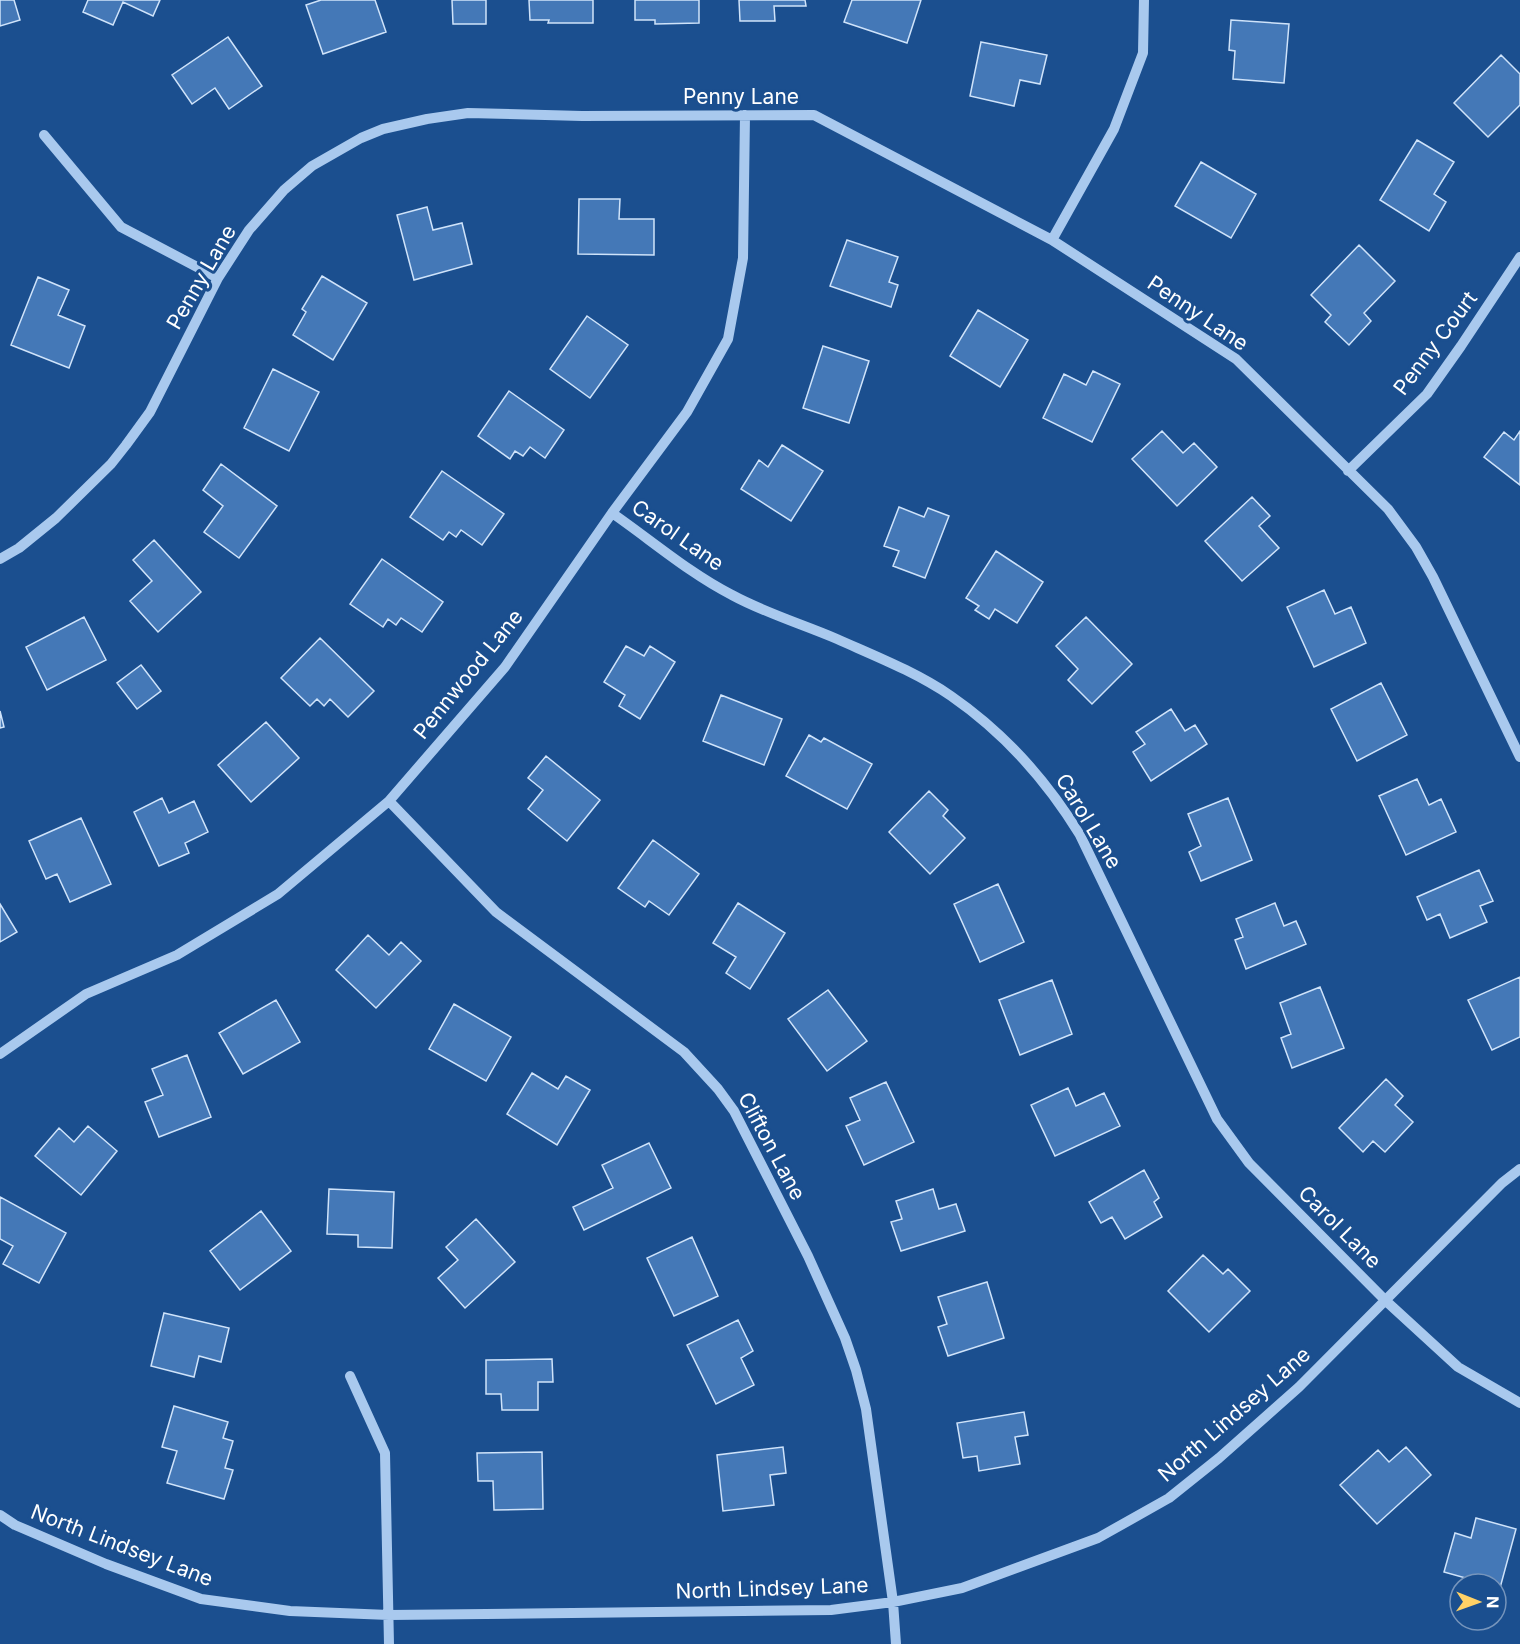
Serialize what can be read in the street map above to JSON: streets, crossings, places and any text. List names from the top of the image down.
{
  "streets": {
    "street": [
      "Penny Lane",
      "Penny Court",
      "Carol Lane",
      "Pennwood Lane",
      "Clifton Lane",
      "North Lindsey Lane"
    ]
  },
  "crossings": [
    ["Penny Lane", "Penny Court"],
    ["Penny Lane", "Pennwood Lane"],
    ["Carol Lane", "Pennwood Lane"],
    ["Carol Lane", "North Lindsey Lane"],
    ["Pennwood Lane", "Clifton Lane"],
    ["Clifton Lane", "North Lindsey Lane"]
  ],
  "north": "right"
}
